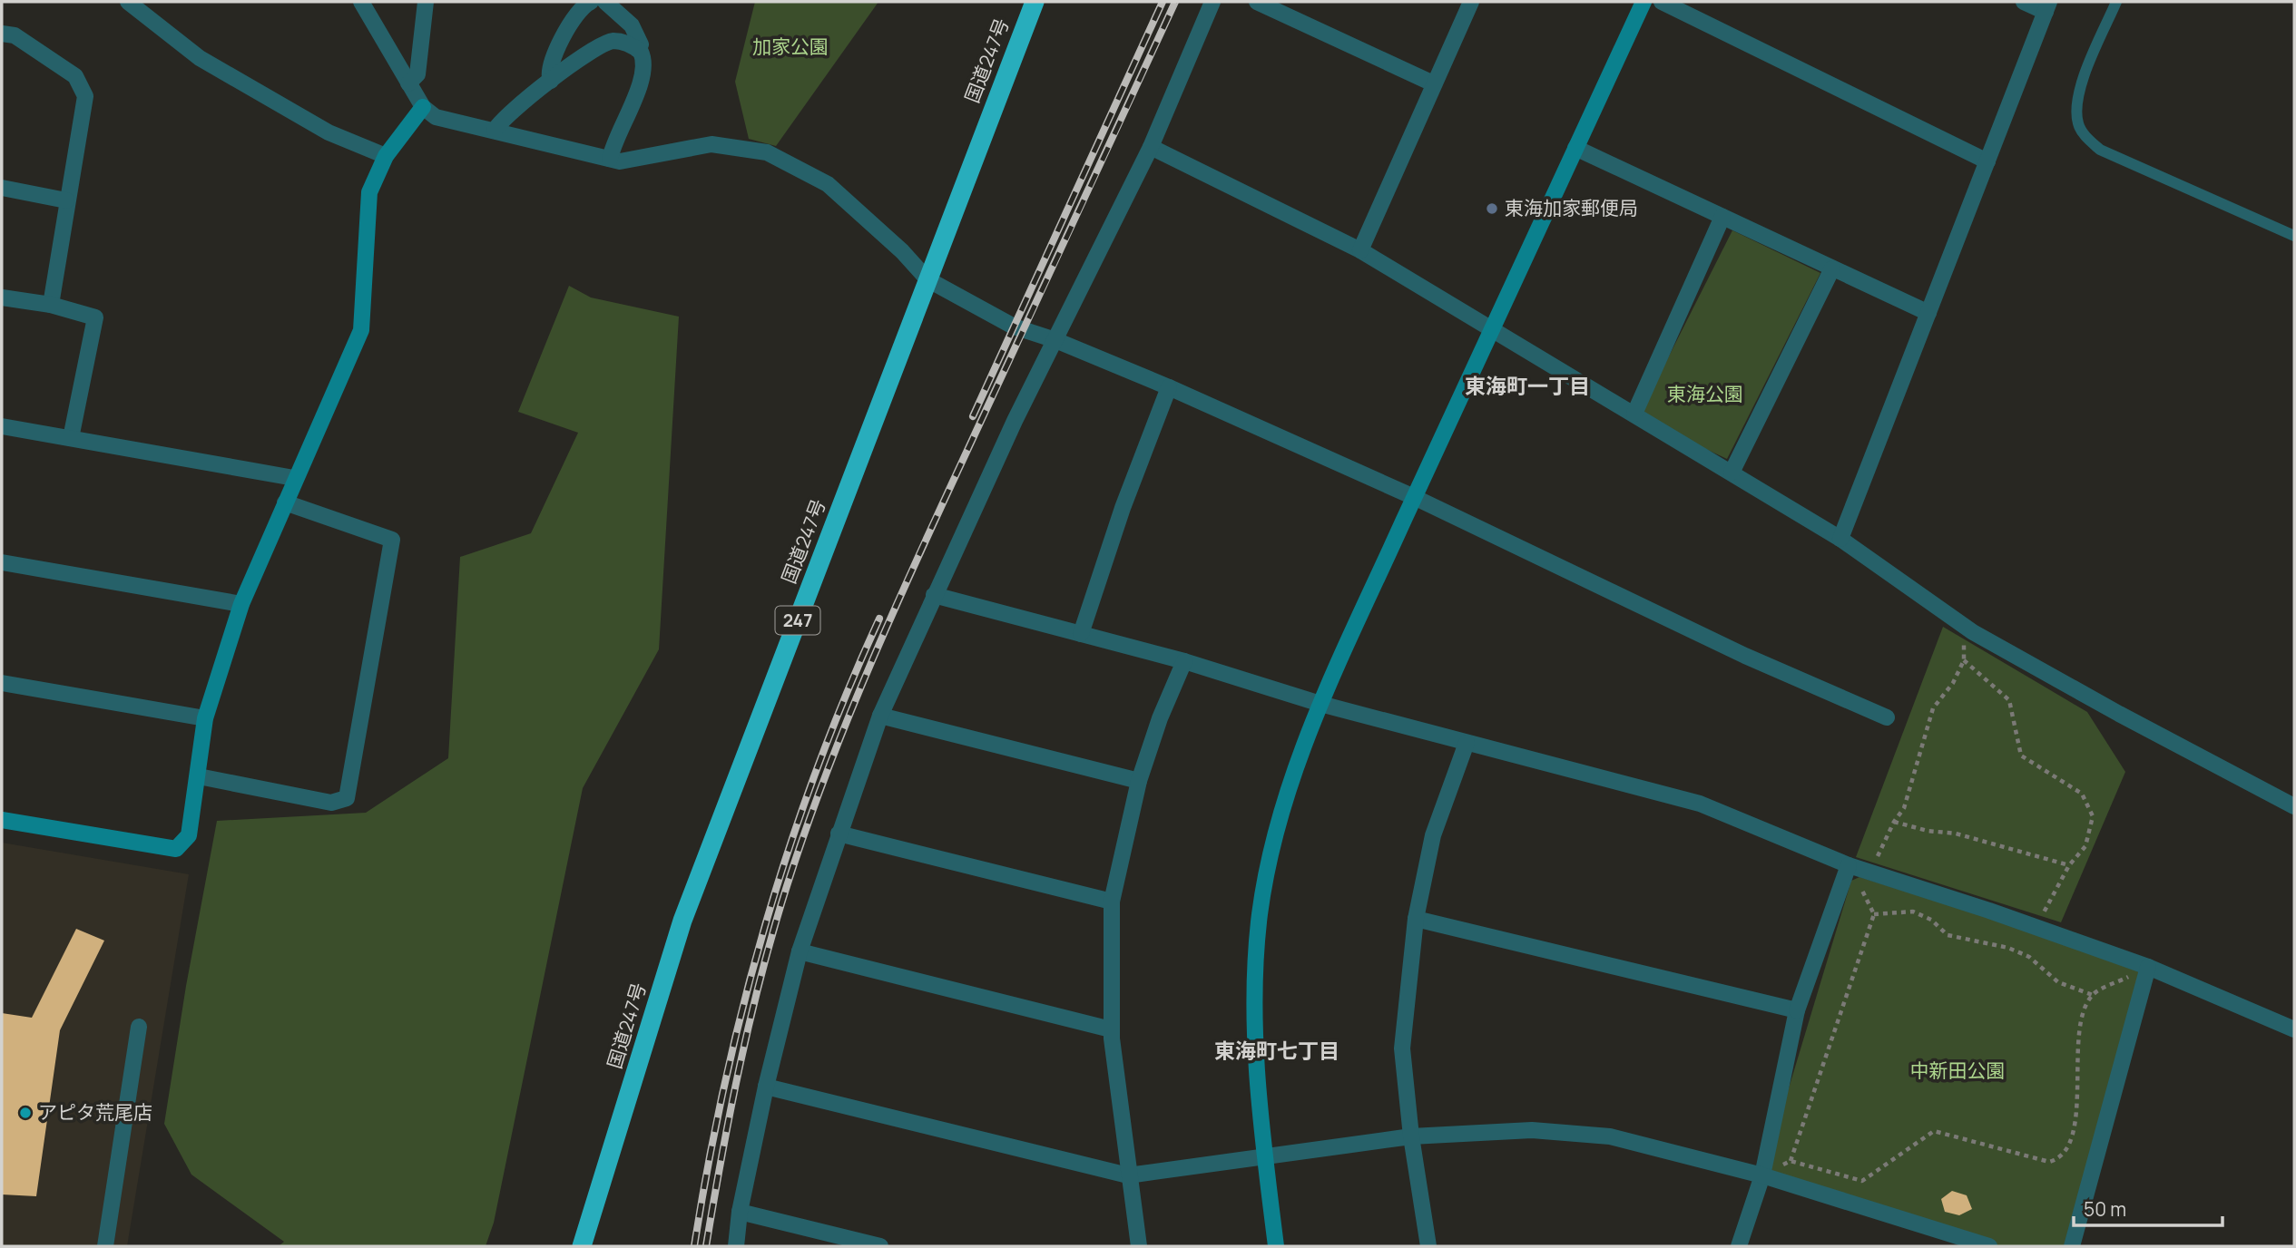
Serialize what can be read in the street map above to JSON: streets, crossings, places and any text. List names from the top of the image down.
{
  "streets": {
    "highway": ["国道247号", "247"]
  },
  "districts": ["東海町一丁目", "東海町七丁目"],
  "parks": ["加家公園", "東海公園", "中新田公園"],
  "places": ["東海加家郵便局", "アピタ荒尾店"],
  "scale_bar": "50 m"
}
